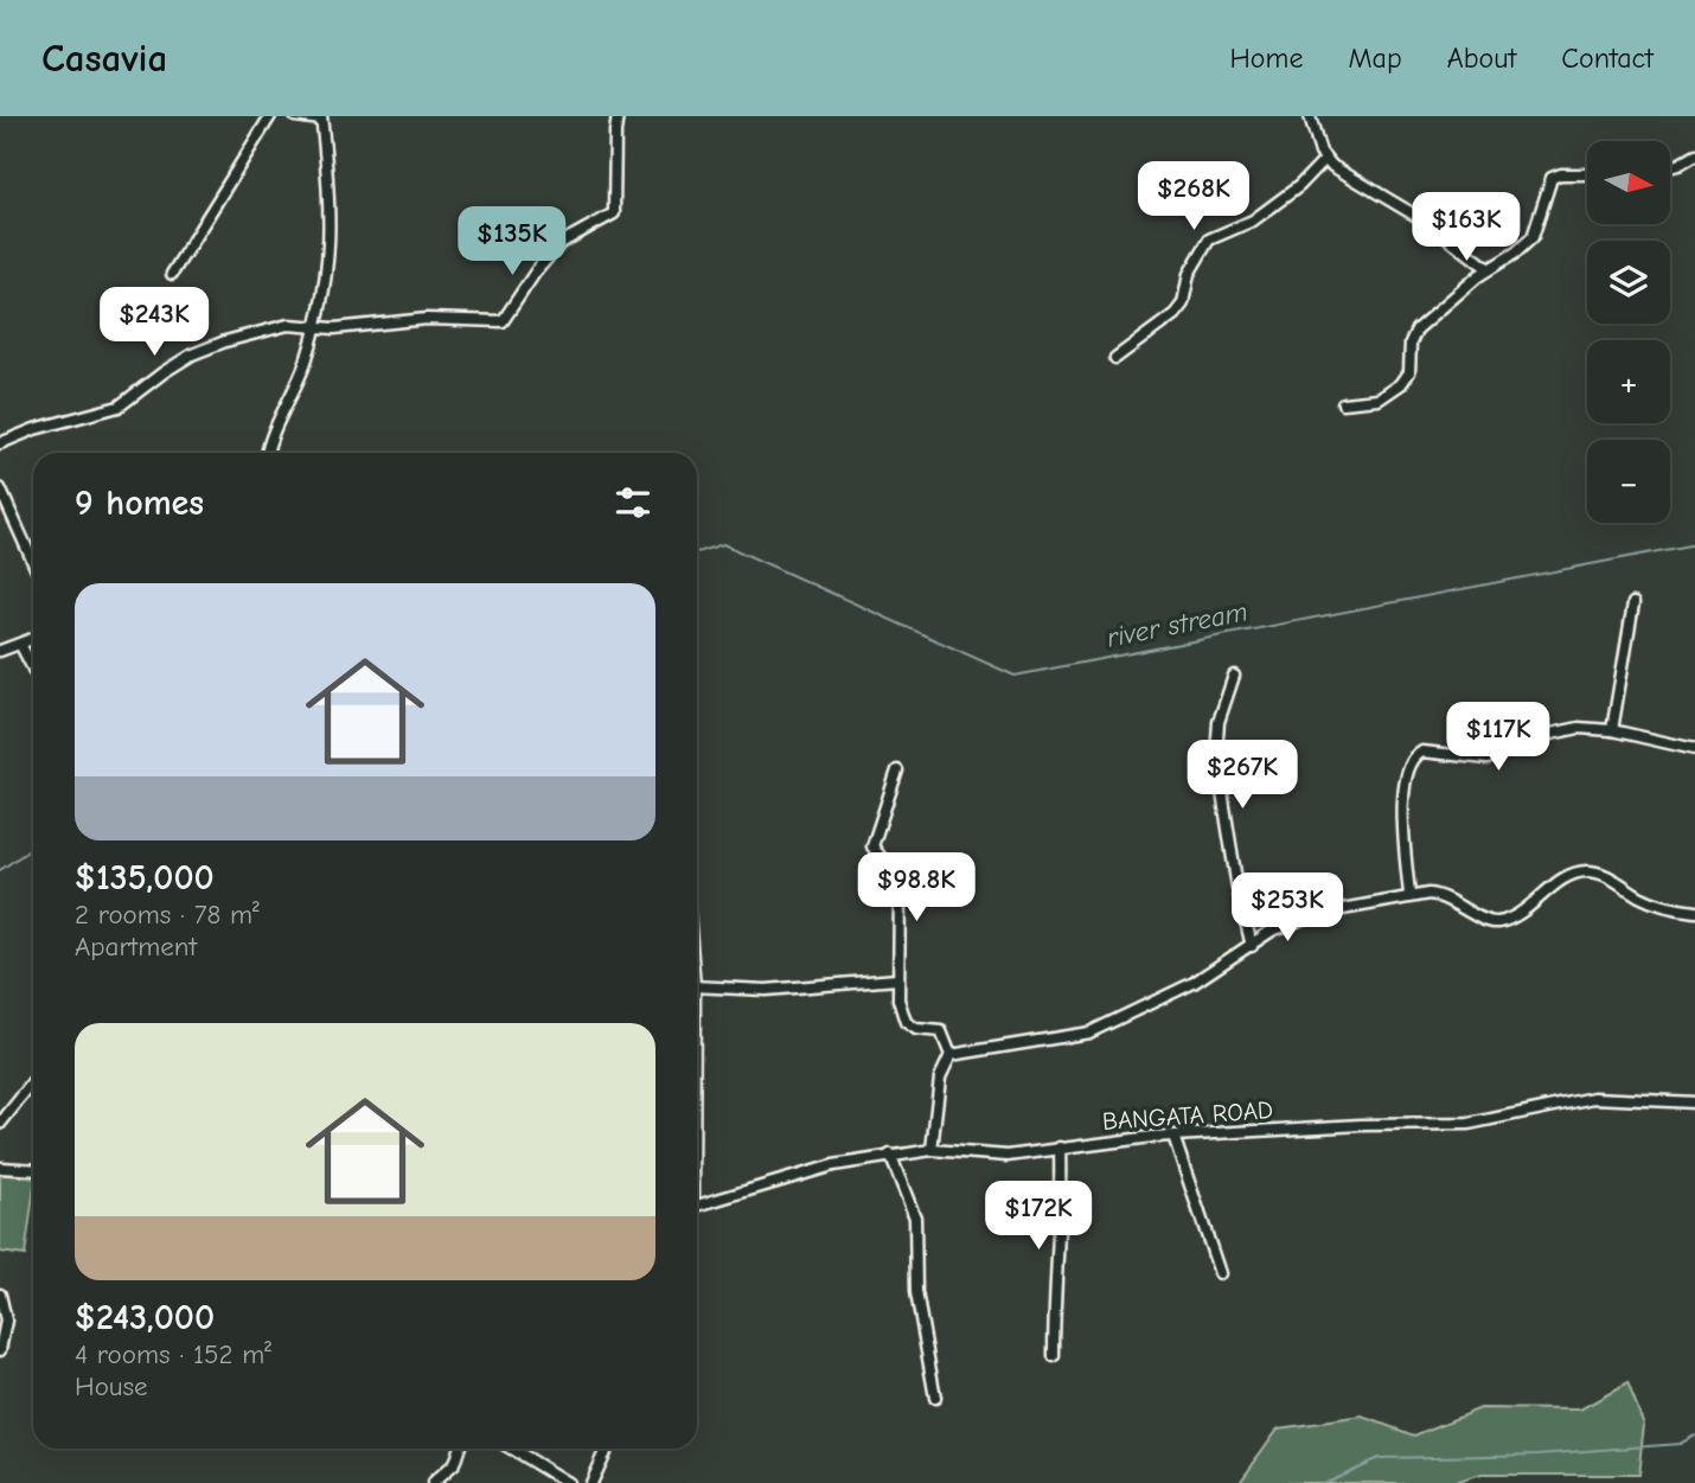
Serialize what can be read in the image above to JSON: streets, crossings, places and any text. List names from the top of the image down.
{
  "streets": {
    "street": ["BANGATA ROAD"]
  },
  "water": ["river stream"],
  "north": "right",
  "page": {
    "header": "Casavia",
    "nav": [
      "Home",
      "Map",
      "About",
      "Contact"
    ],
    "map_buttons": ["+", "−"],
    "price": [
      "$268K",
      "$163K",
      "$135K",
      "$243K",
      "$117K",
      "$267K",
      "$98.8K",
      "$253K",
      "$172K"
    ],
    "heading": "9 homes",
    "list": [
      {
        "name": "$135,000",
        "note": "2 rooms · 78 m² · Apartment"
      },
      {
        "name": "$243,000",
        "note": "4 rooms · 152 m² · House"
      }
    ]
  }
}
